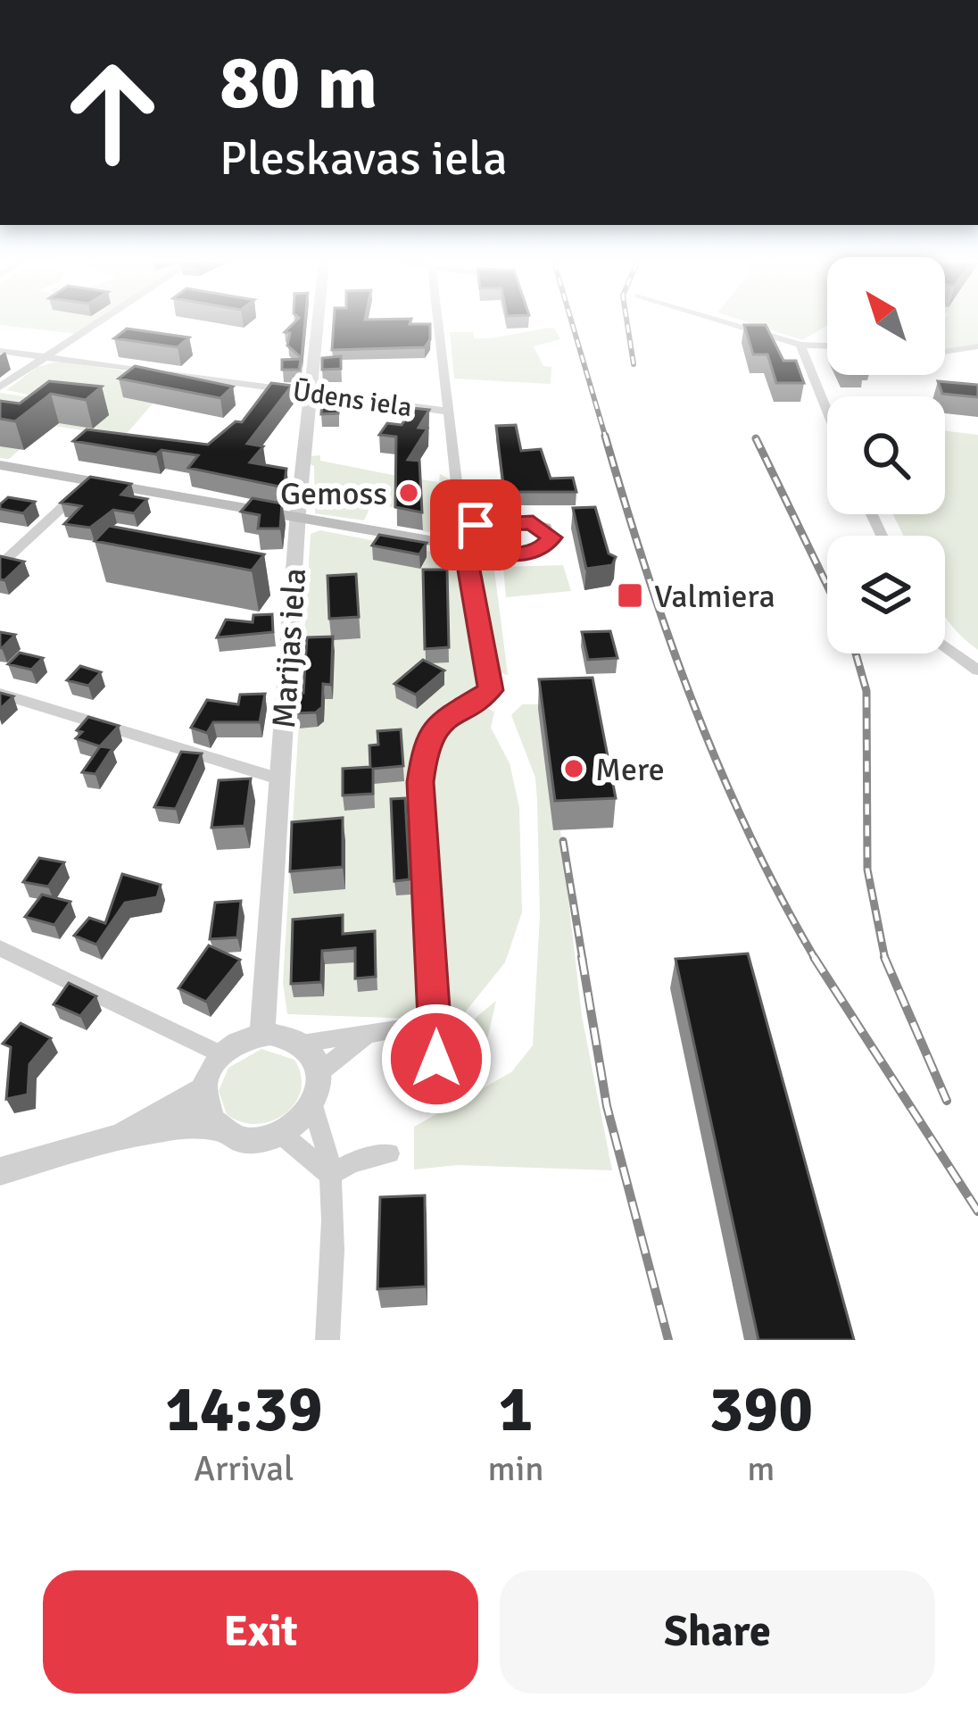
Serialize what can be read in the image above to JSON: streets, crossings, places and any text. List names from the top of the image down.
{
  "streets": {
    "street": ["Ūdens iela", "Marijas iela"]
  },
  "crossings": [
    ["Ūdens iela", "Marijas iela"]
  ],
  "places": {
    "other": ["Gemoss", "Mere"],
    "transit": ["Valmiera"]
  },
  "north": "top left",
  "page": {
    "turn": ["80 m", "Pleskavas iela"],
    "eta": [
      "14:39",
      "Arrival",
      "1",
      "min",
      "390",
      "m"
    ],
    "buttons": ["Exit", "Share"]
  }
}
